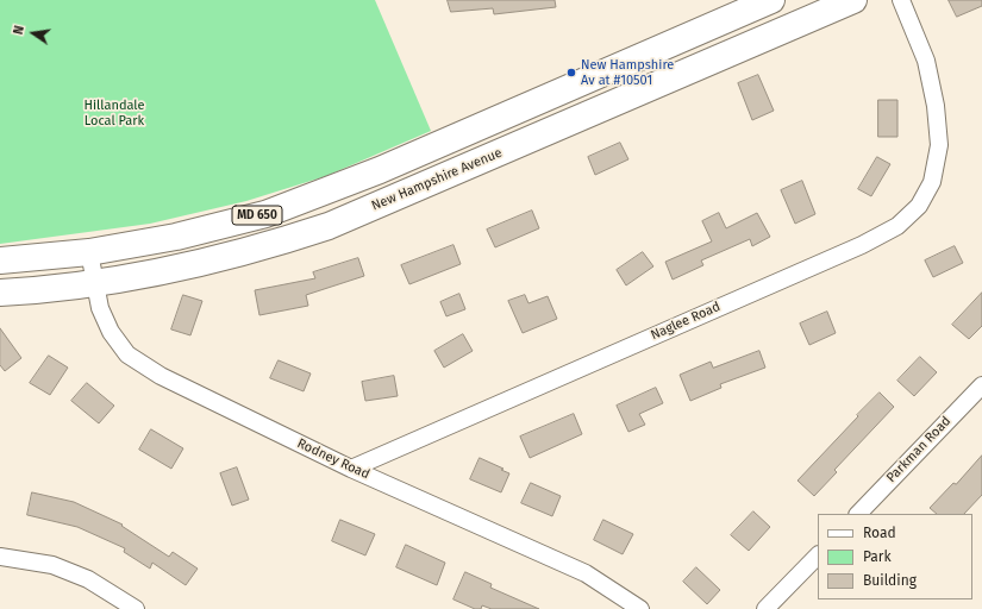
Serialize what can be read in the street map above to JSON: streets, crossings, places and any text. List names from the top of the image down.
{
  "streets": {
    "main road": ["New Hampshire Avenue", "MD 650"],
    "street": ["Naglee Road", "Parkman Road", "Rodney Road"]
  },
  "crossings": [
    ["New Hampshire Avenue", "Rodney Road"],
    ["MD 650", "Rodney Road"],
    ["Naglee Road", "Rodney Road"]
  ],
  "parks": ["Hillandale Local Park"],
  "places": ["New Hampshire Av at #10501"],
  "legend": ["Road", "Park", "Building"],
  "north": "left"
}
